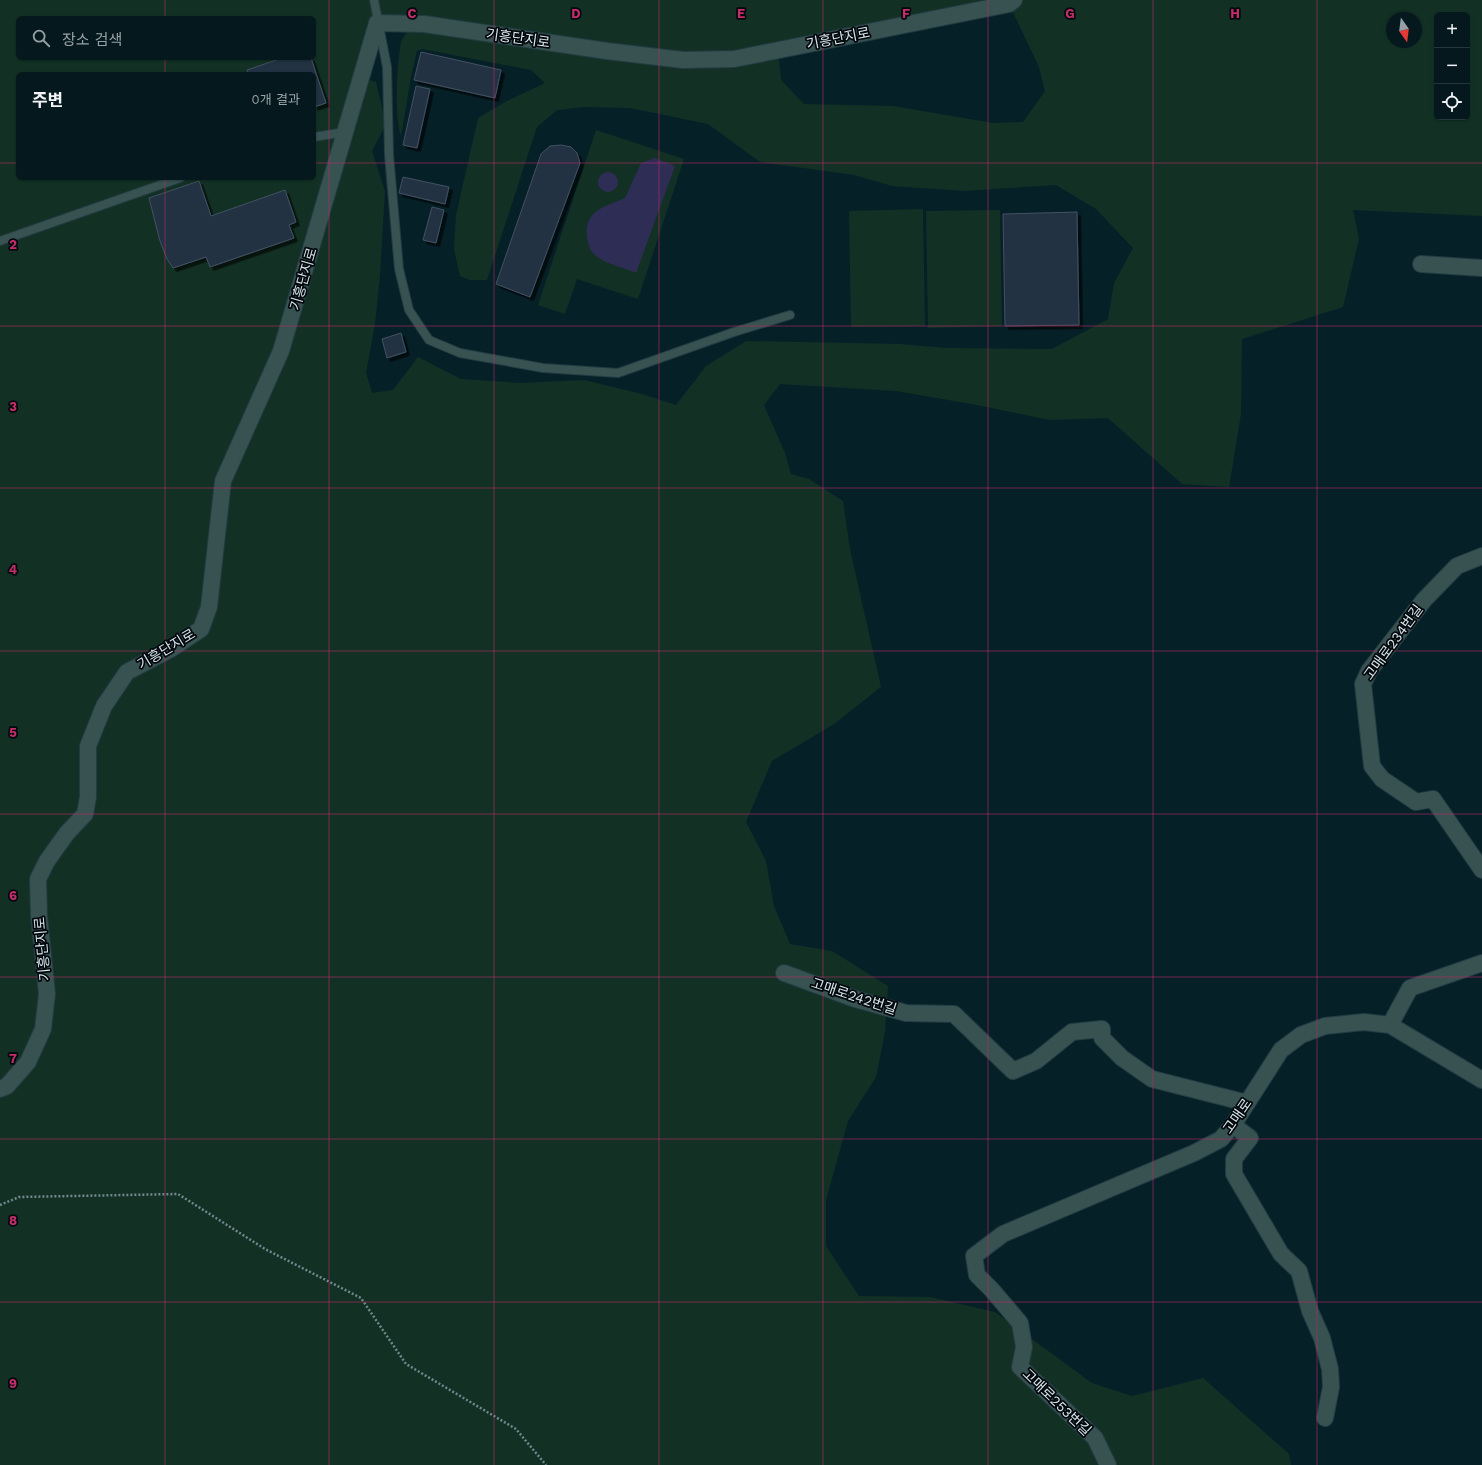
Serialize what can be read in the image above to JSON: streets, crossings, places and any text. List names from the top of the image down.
{
  "streets": {
    "street": [
      "기흥단지로",
      "고매로234번길",
      "고매로242번길",
      "고매로",
      "고매로253번길"
    ]
  },
  "crossings": [
    ["고매로242번길", "고매로"],
    ["고매로", "고매로253번길"]
  ],
  "north": "bottom",
  "page": {
    "map_buttons": ["+", "−"],
    "search": "장소 검색",
    "heading": ["주변", "0개 결과"]
  },
  "grid": {
    "columns": [
      "C",
      "D",
      "E",
      "F",
      "G",
      "H"
    ],
    "rows": [
      "2",
      "3",
      "4",
      "5",
      "6",
      "7",
      "8",
      "9"
    ]
  }
}
